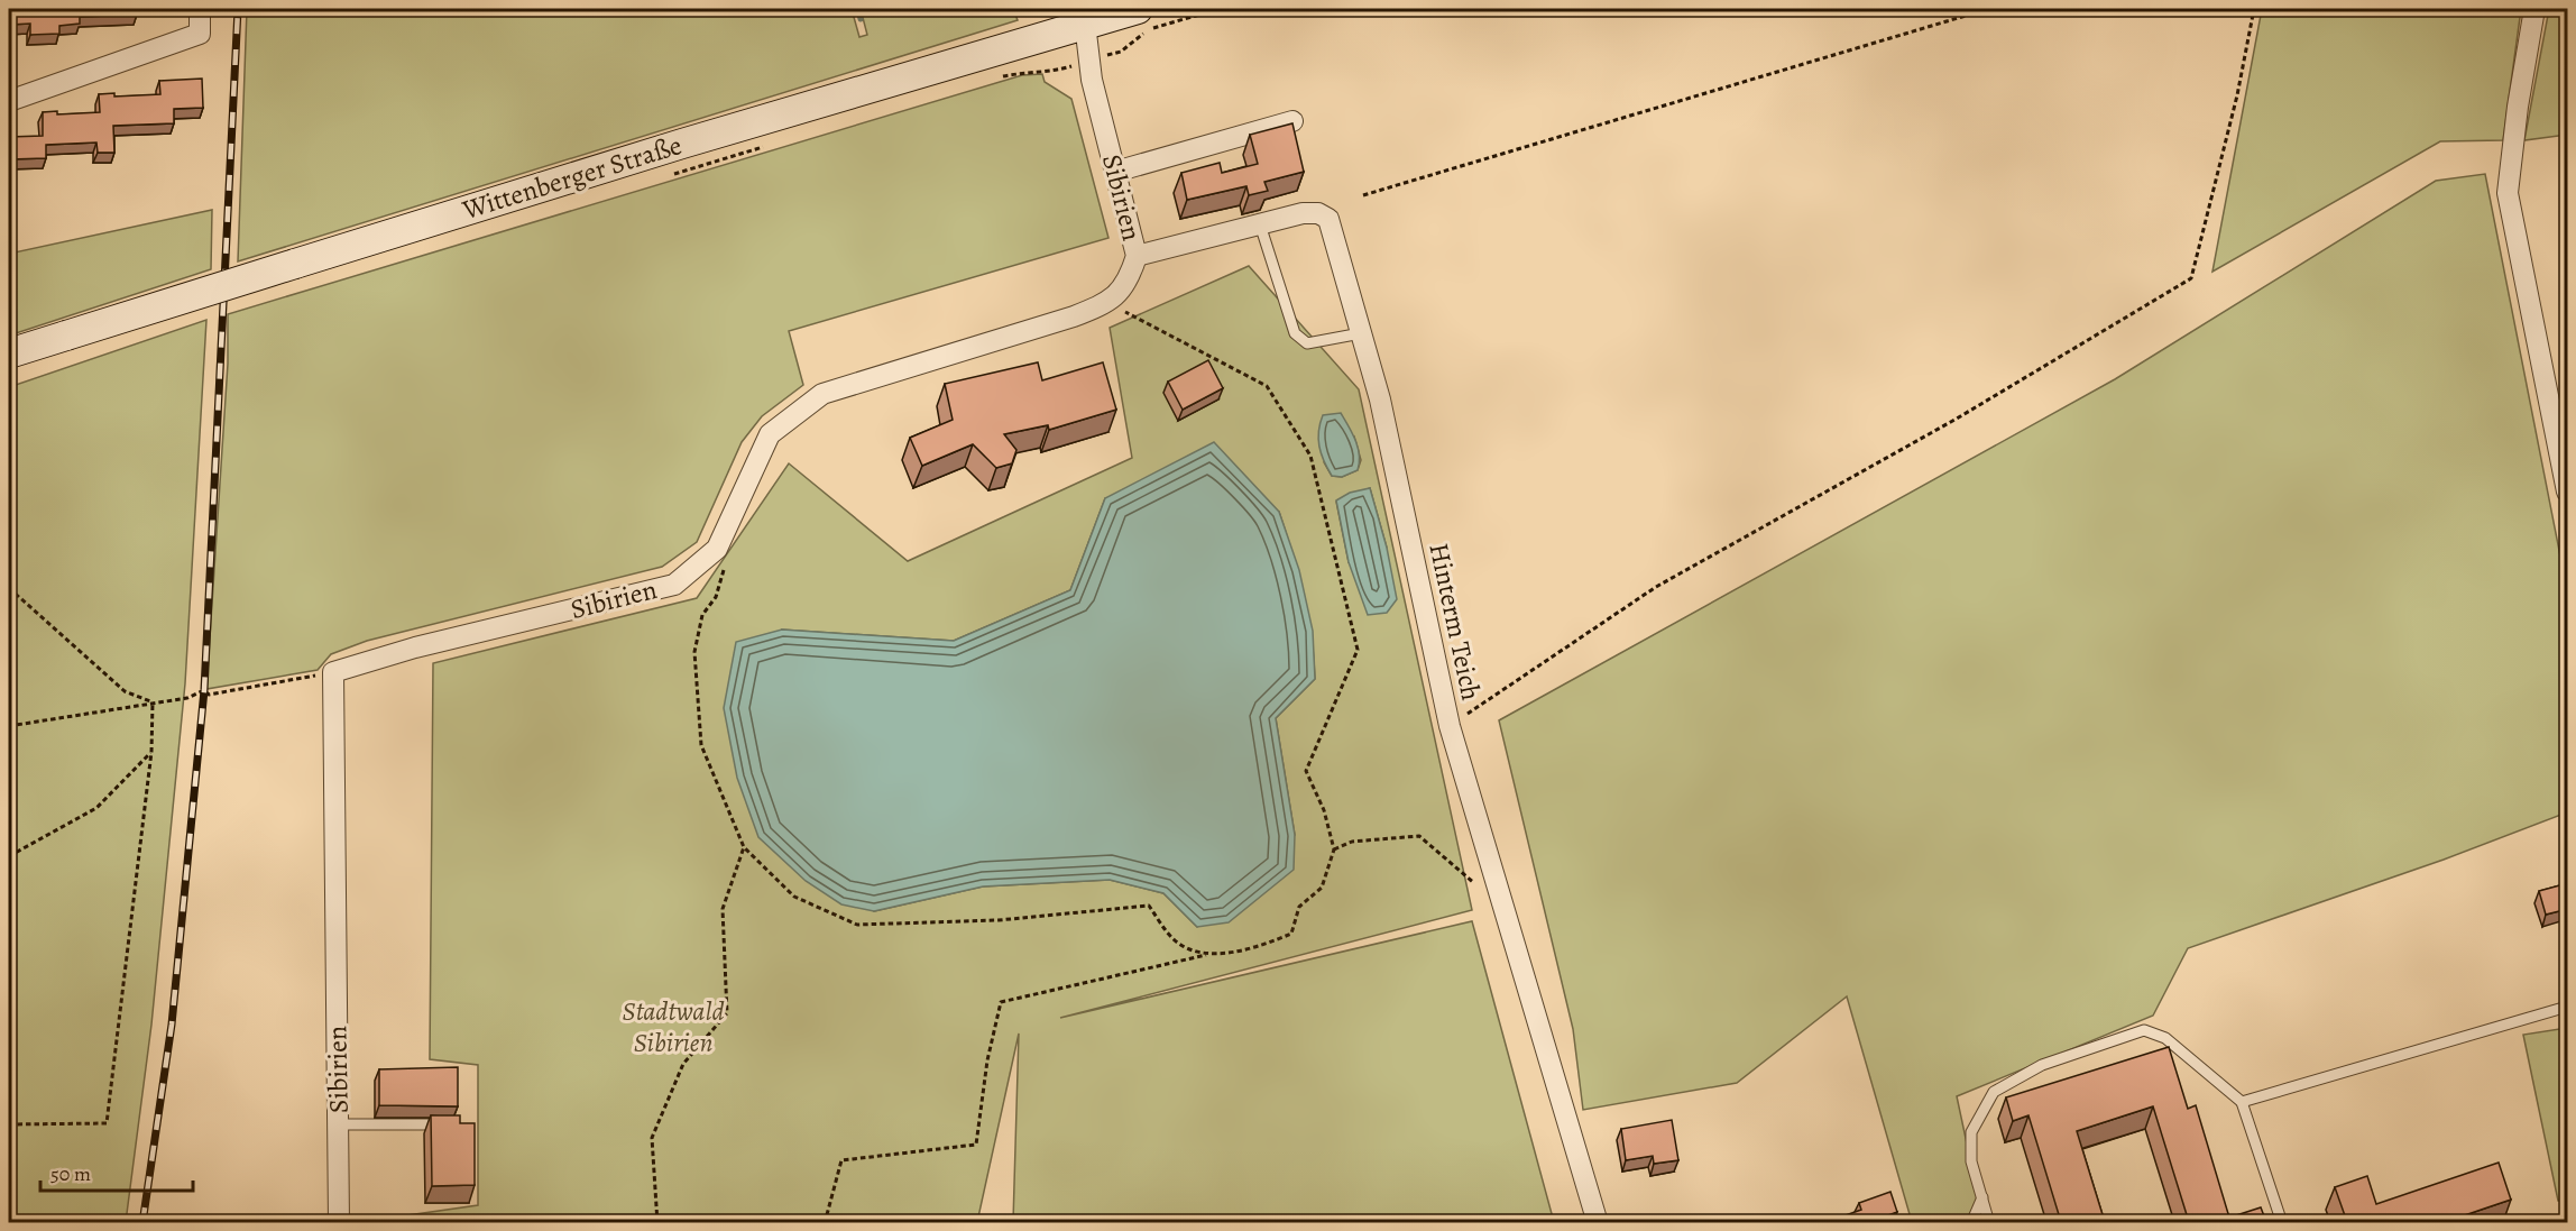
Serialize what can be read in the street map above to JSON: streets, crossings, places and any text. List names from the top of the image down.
{
  "streets": {
    "main road": ["Wittenberger Straße"],
    "street": ["Sibirien", "Hinterm Teich"]
  },
  "crossings": [
    ["Wittenberger Straße", "Sibirien"],
    ["Sibirien", "Hinterm Teich"]
  ],
  "parks": ["Stadtwald Sibirien"],
  "scale_bar": "50 m"
}
